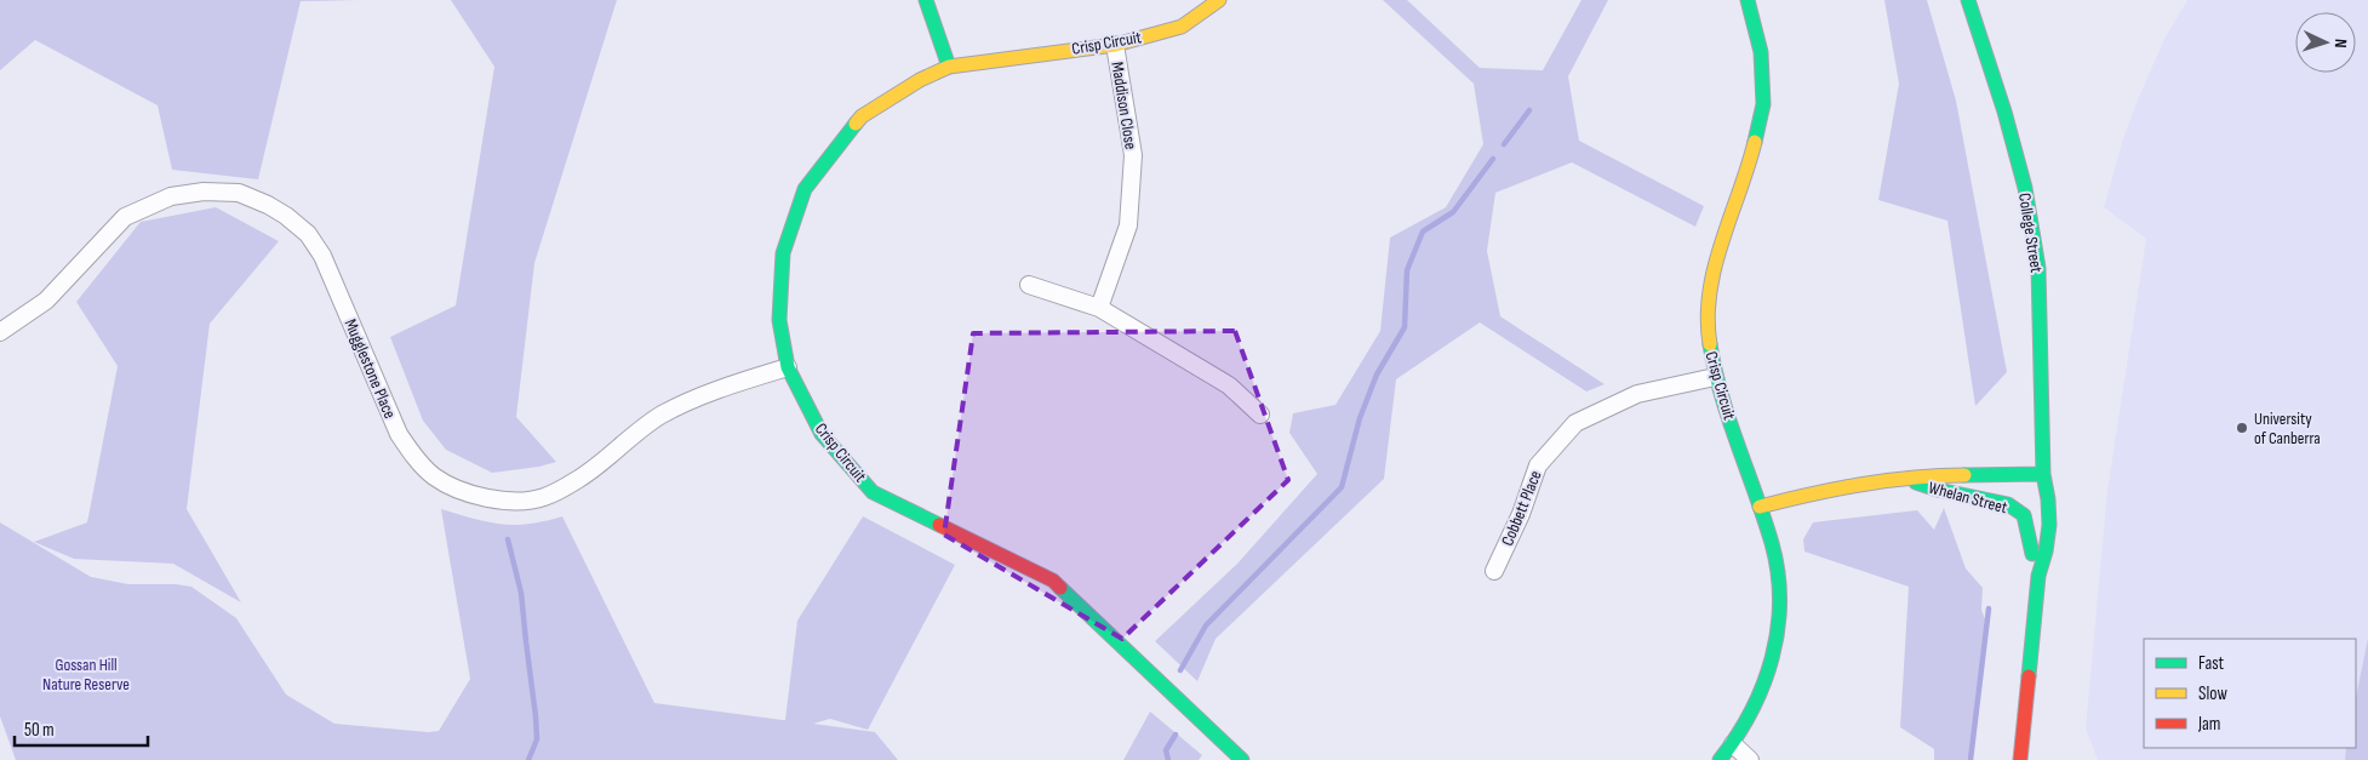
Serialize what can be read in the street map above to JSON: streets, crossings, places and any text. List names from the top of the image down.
{
  "streets": {
    "street": [
      "Crisp Circuit",
      "Maddison Close",
      "College Street",
      "Mugglestone Place",
      "Whelan Street",
      "Cobbett Place"
    ]
  },
  "crossings": [
    ["Crisp Circuit", "Maddison Close"],
    ["Crisp Circuit", "Mugglestone Place"],
    ["Crisp Circuit", "Whelan Street"],
    ["Crisp Circuit", "Cobbett Place"],
    ["College Street", "Whelan Street"]
  ],
  "parks": ["Gossan Hill Nature Reserve"],
  "places": ["University of Canberra"],
  "legend": ["Fast", "Slow", "Jam"],
  "scale_bar": "50 m",
  "north": "right"
}
